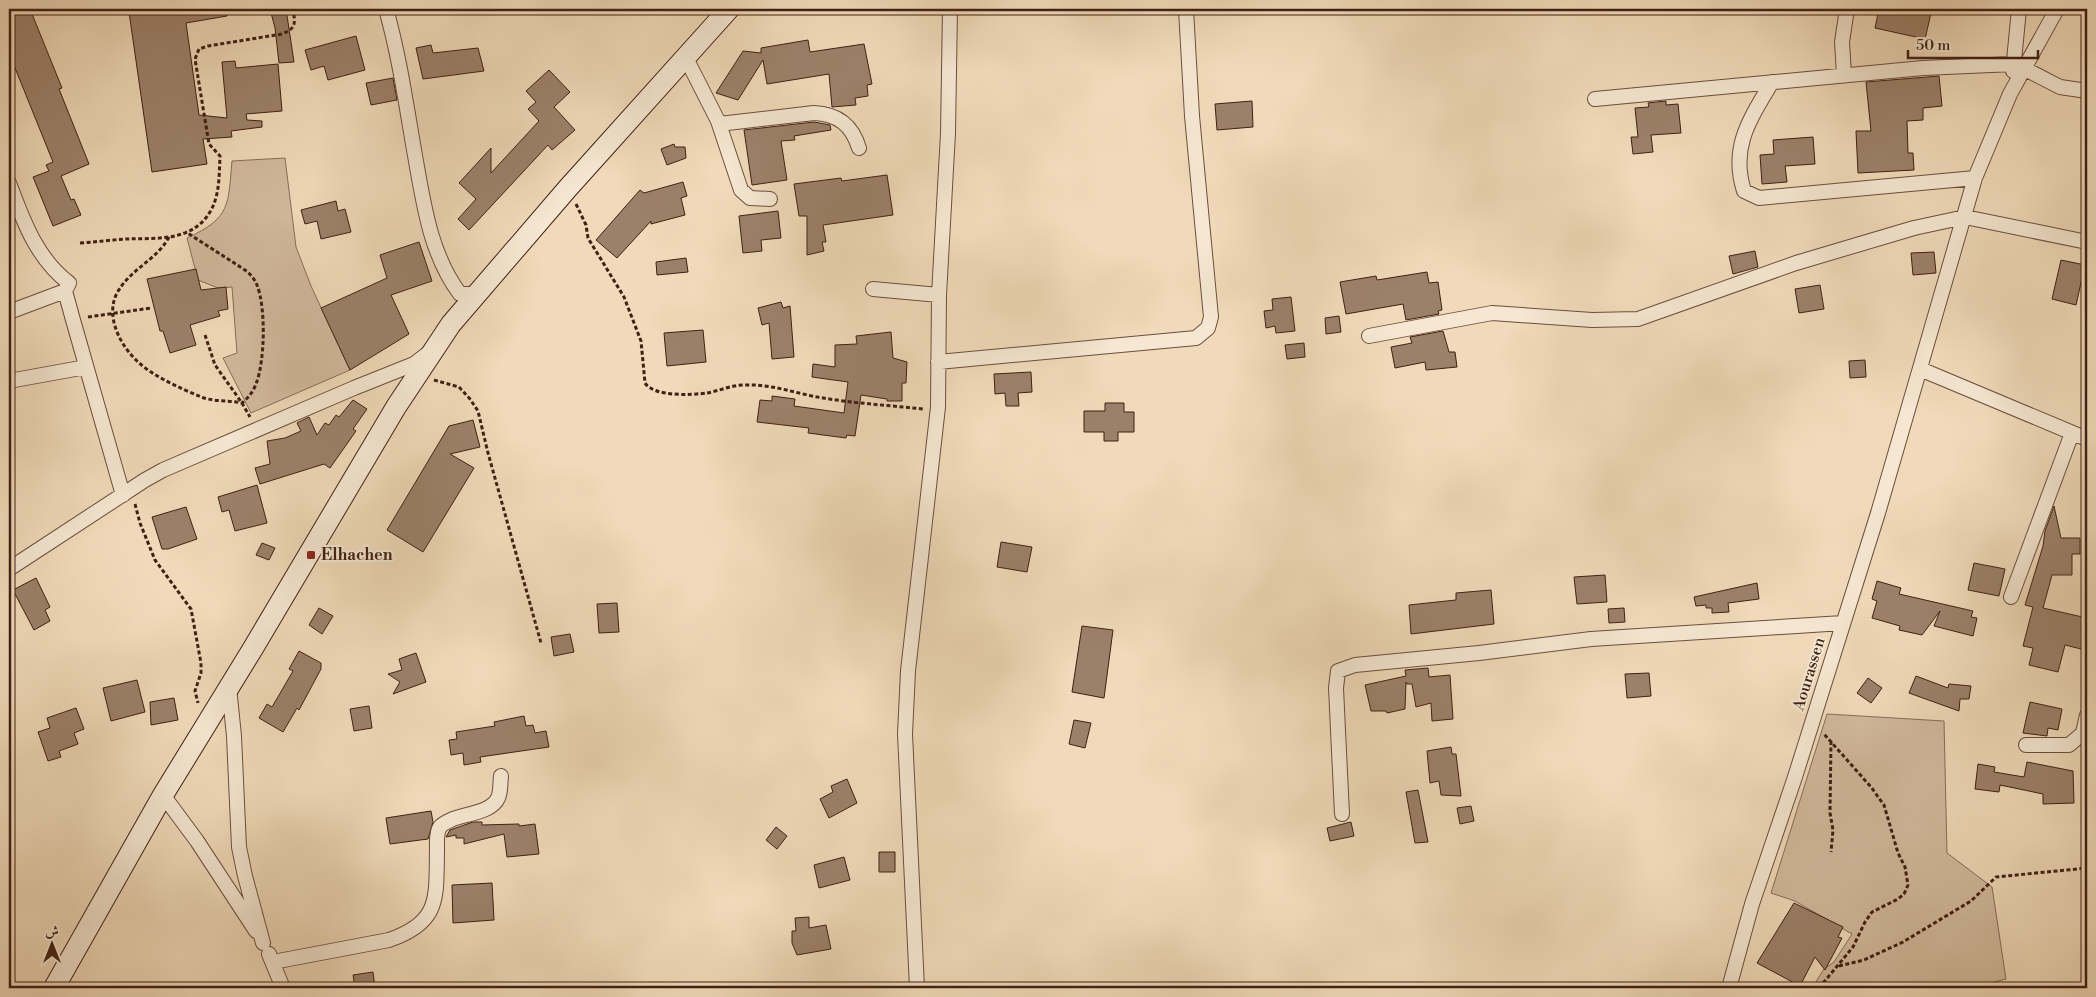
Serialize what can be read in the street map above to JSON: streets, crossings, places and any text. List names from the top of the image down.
{
  "streets": {
    "street": ["Aourassen"]
  },
  "places": {
    "transit": ["Elhachen"]
  },
  "scale_bar": "50 m",
  "north": "top"
}
